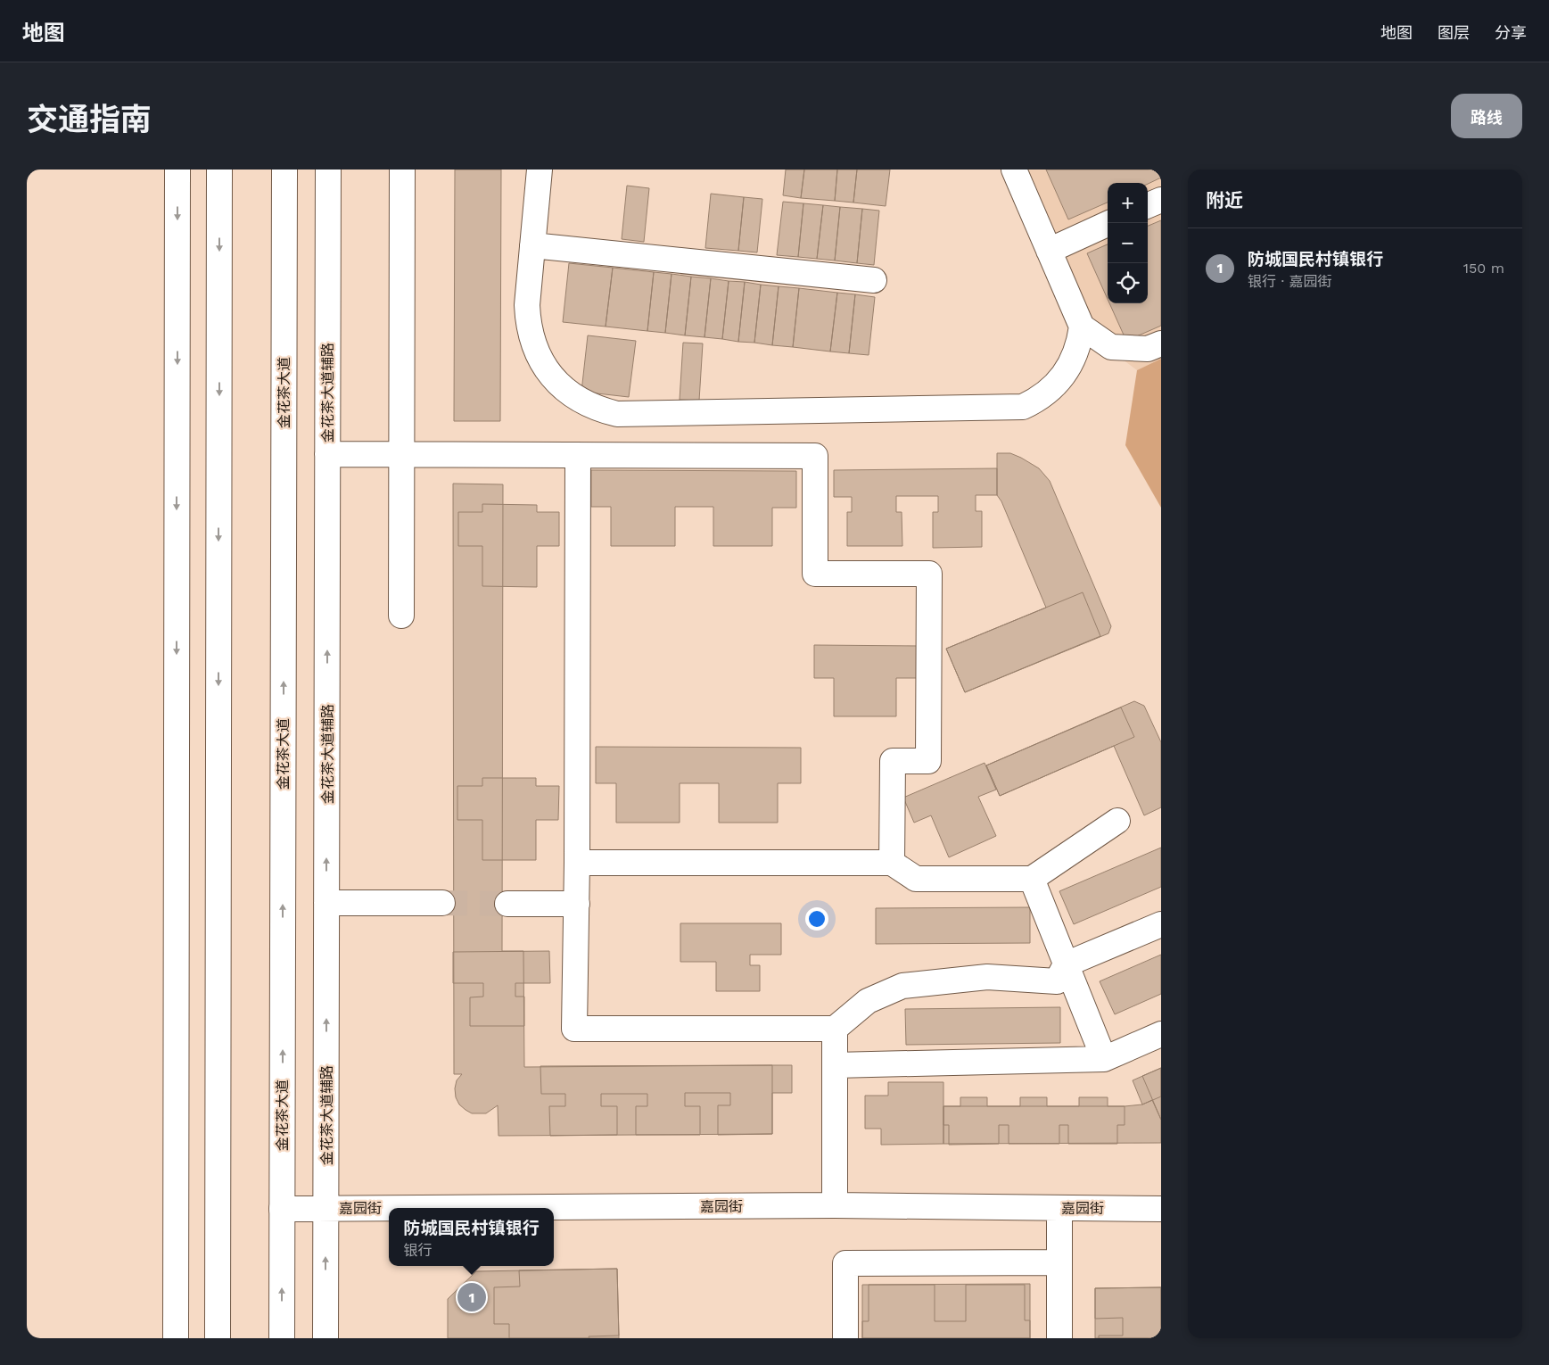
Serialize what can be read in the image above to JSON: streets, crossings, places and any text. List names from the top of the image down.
{
  "streets": {
    "main road": ["金花茶大道", "金花茶大道辅路", "嘉园街"]
  },
  "crossings": [
    ["金花茶大道", "嘉园街"],
    ["金花茶大道辅路", "嘉园街"]
  ],
  "page": {
    "header": "地图",
    "nav": ["地图", "图层", "分享"],
    "title": "交通指南",
    "buttons": "路线",
    "heading": "附近",
    "map_buttons": ["+", "−"],
    "list": [
      {
        "mark": "1",
        "name": "防城国民村镇银行",
        "note": "银行 · 嘉园街",
        "value": "150 m"
      }
    ],
    "popup": ["防城国民村镇银行", "银行"],
    "pins": "1"
  }
}
